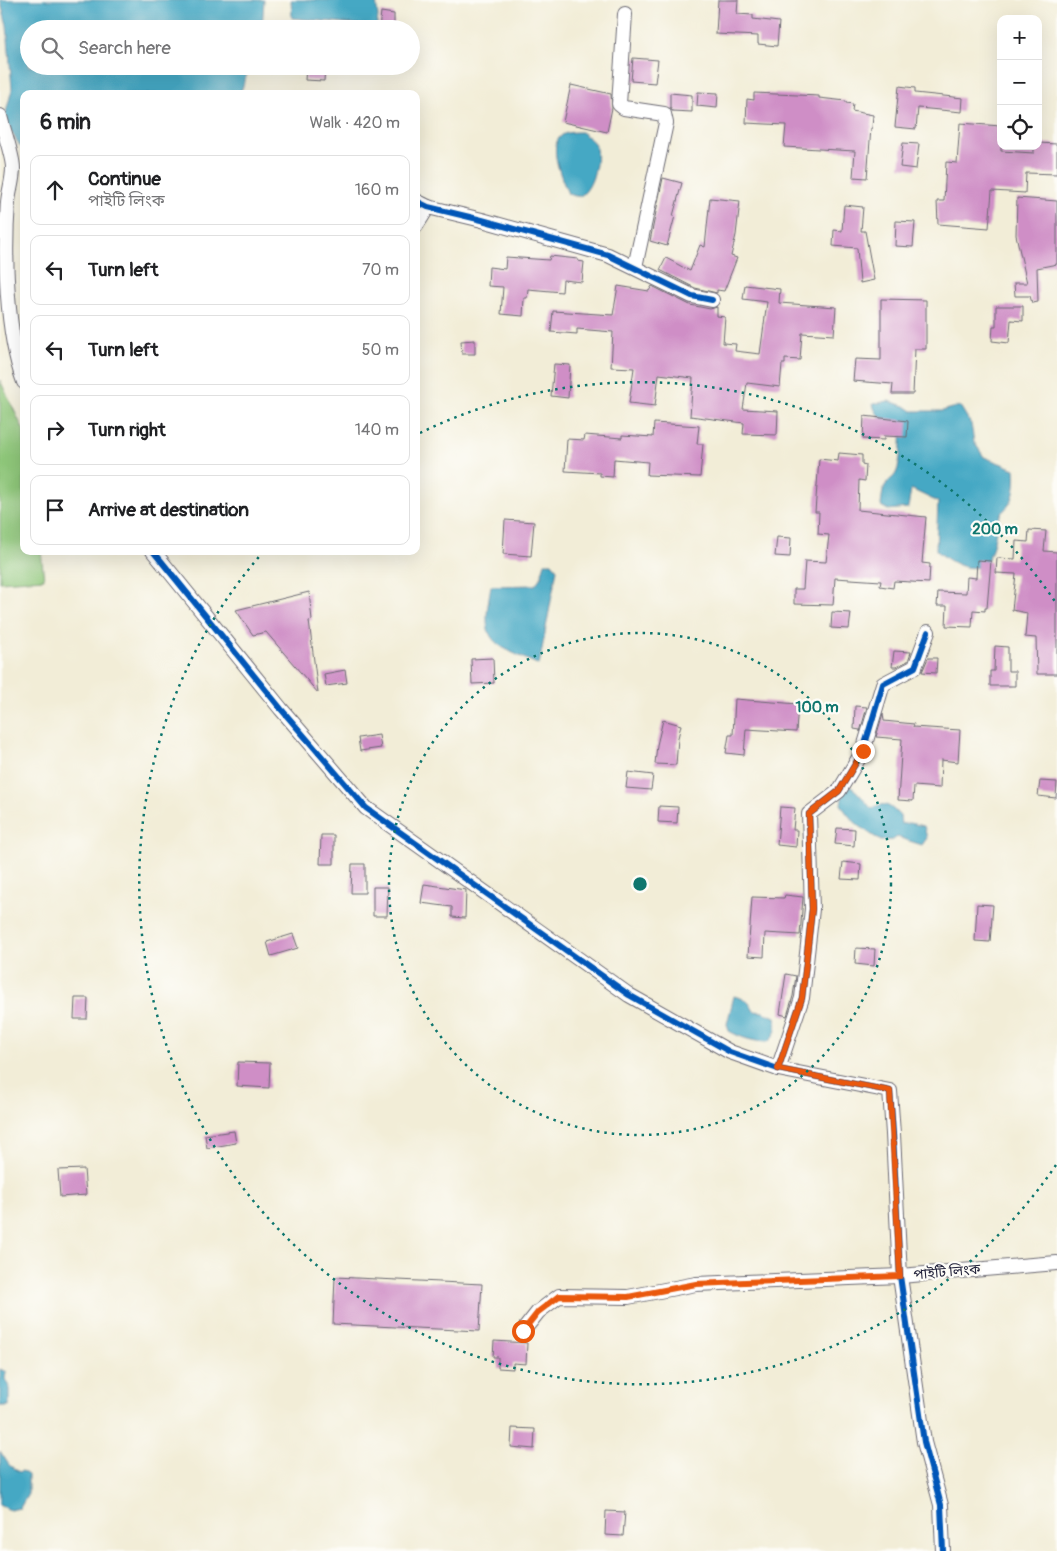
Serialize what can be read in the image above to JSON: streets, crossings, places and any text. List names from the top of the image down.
{
  "streets": {
    "street": ["পাইটি লিংক"]
  },
  "page": {
    "map_buttons": ["+", "−"],
    "search": "Search here",
    "heading": ["6 min", "Walk · 420 m"],
    "list": [
      ["Continue", "পাইটি লিংক", "160 m"],
      ["Turn left", "70 m"],
      ["Turn left", "50 m"],
      ["Turn right", "140 m"],
      "Arrive at destination"
    ]
  },
  "rings": ["200 m", "100 m"]
}
